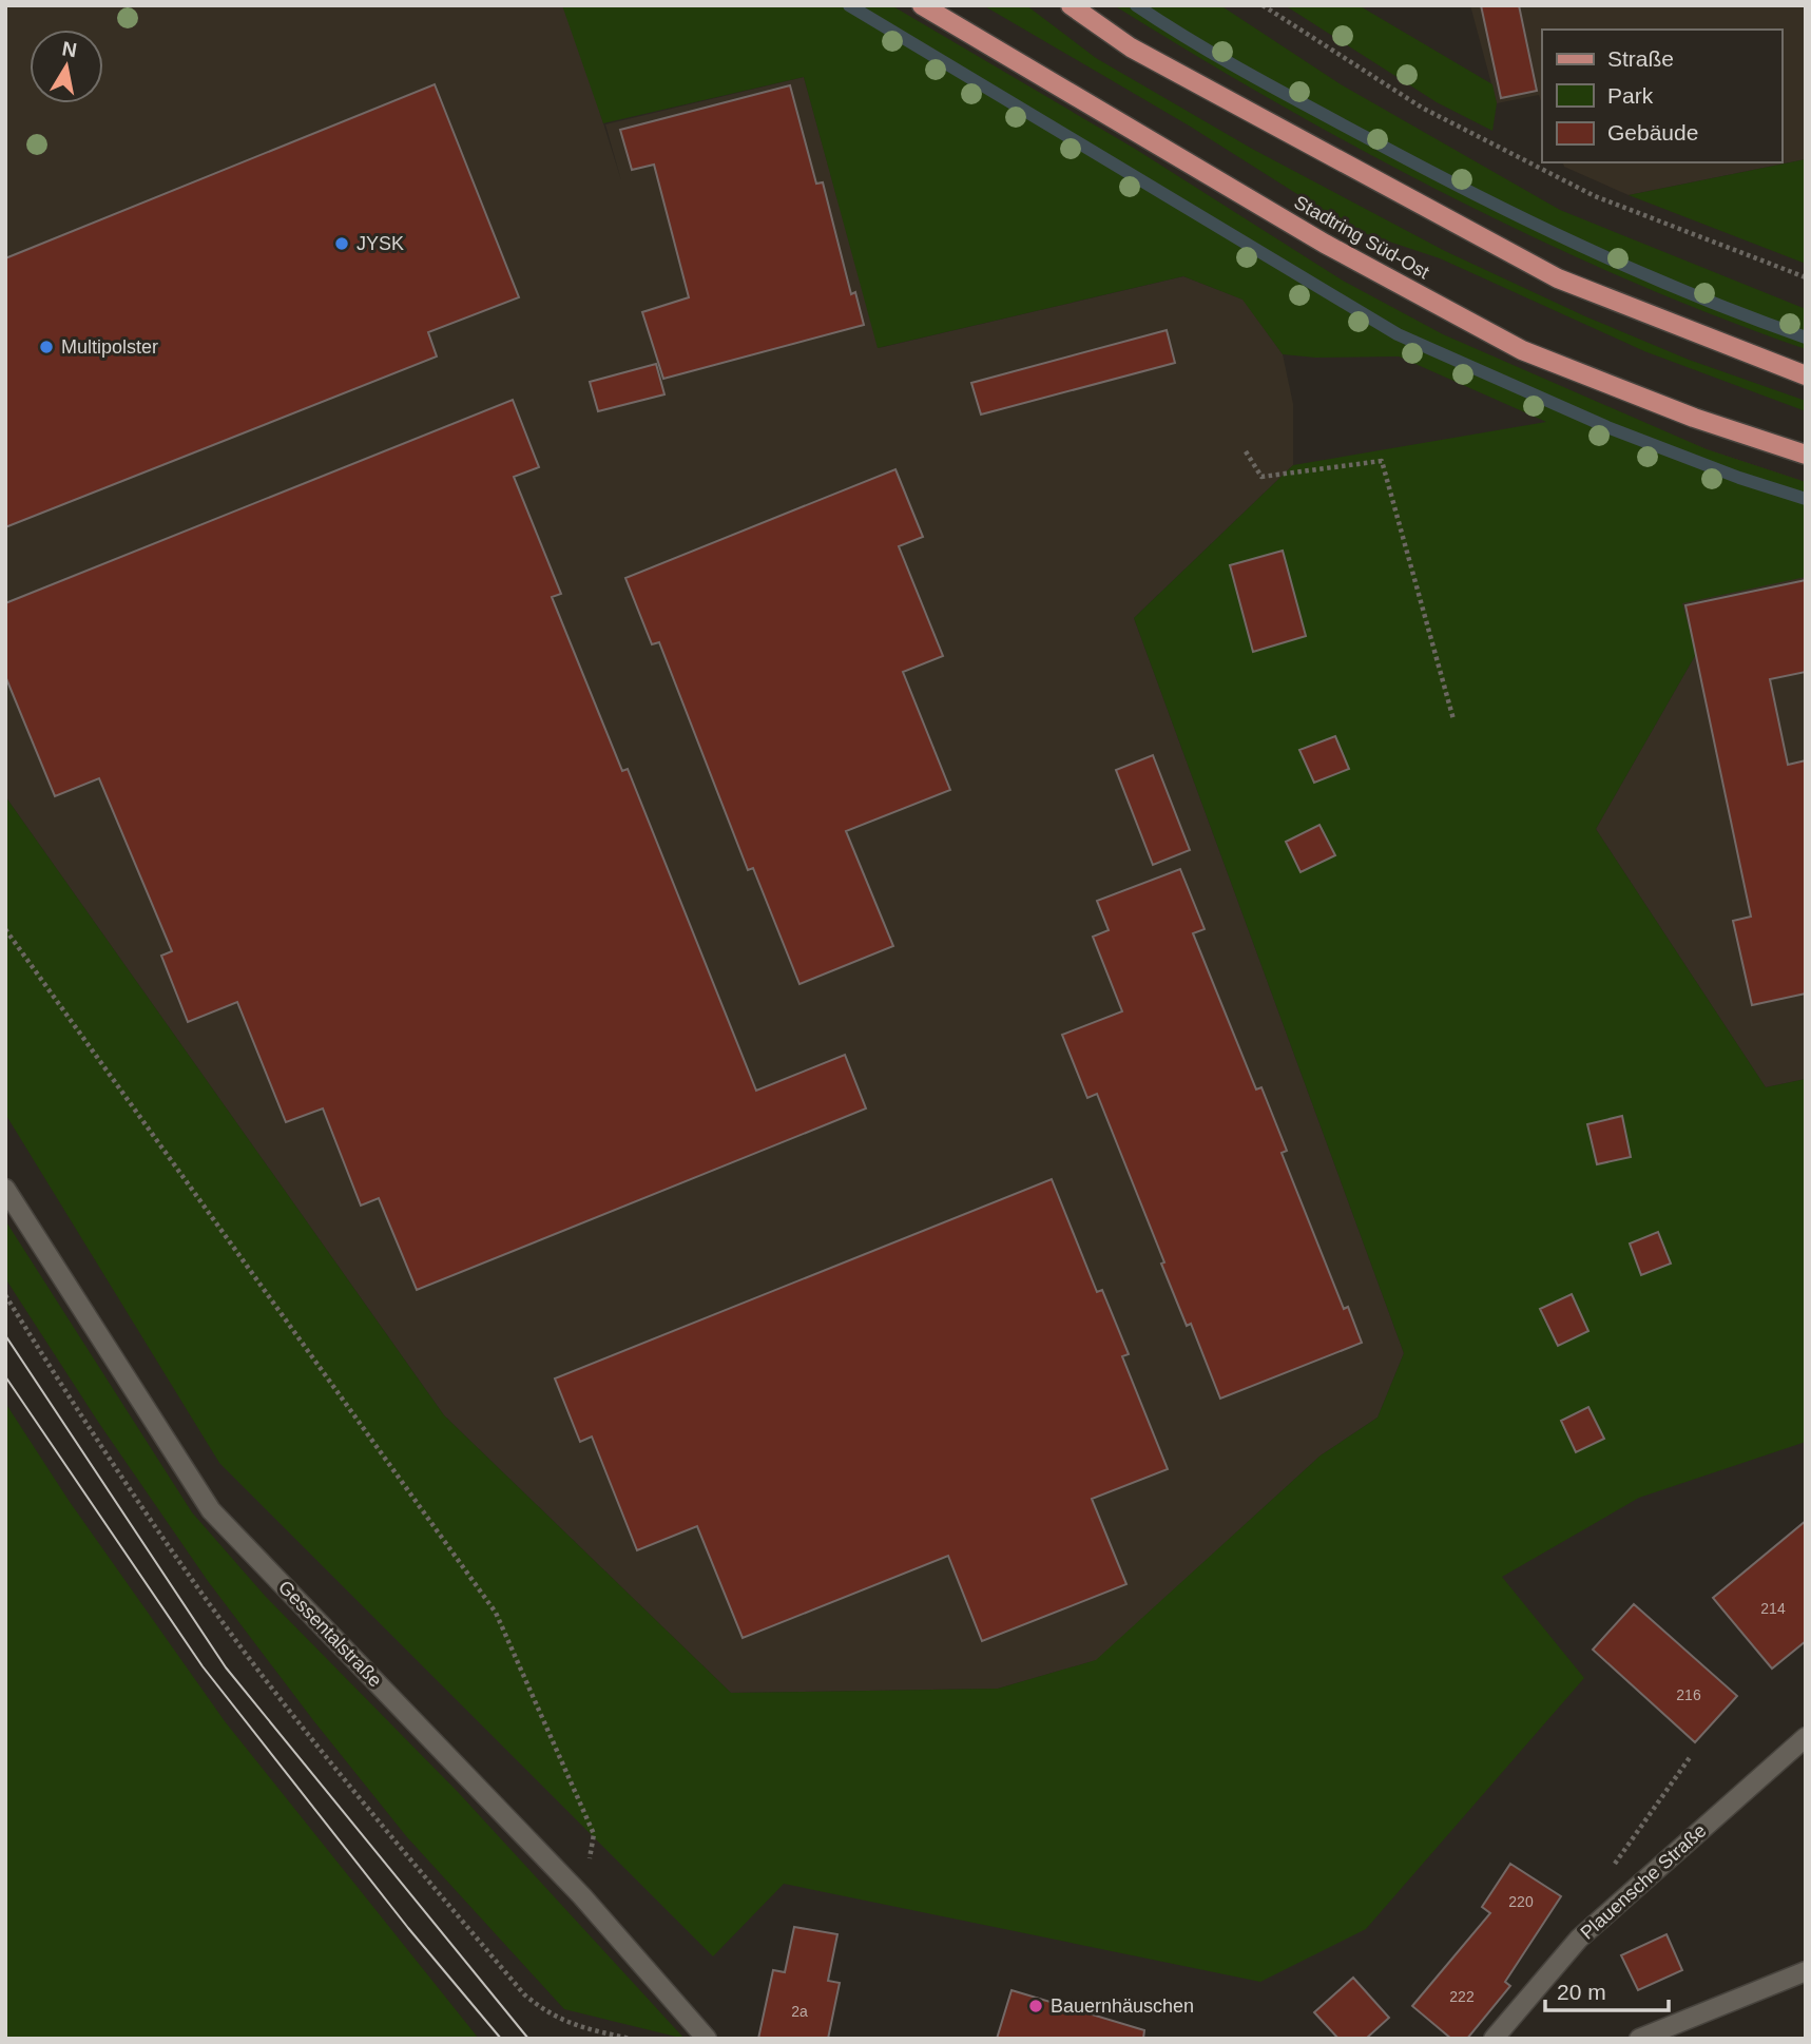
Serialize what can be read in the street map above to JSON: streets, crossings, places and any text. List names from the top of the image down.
{
  "streets": {
    "main road": ["Stadtring Süd-Ost", "Gessentalstraße", "Plauensche Straße"]
  },
  "places": ["JYSK", "Multipolster", "Bauernhäuschen"],
  "house_numbers": [
    "214",
    "216",
    "220",
    "222",
    "2a"
  ],
  "legend": ["Straße", "Park", "Gebäude"],
  "scale_bar": "20 m",
  "north": "top"
}
